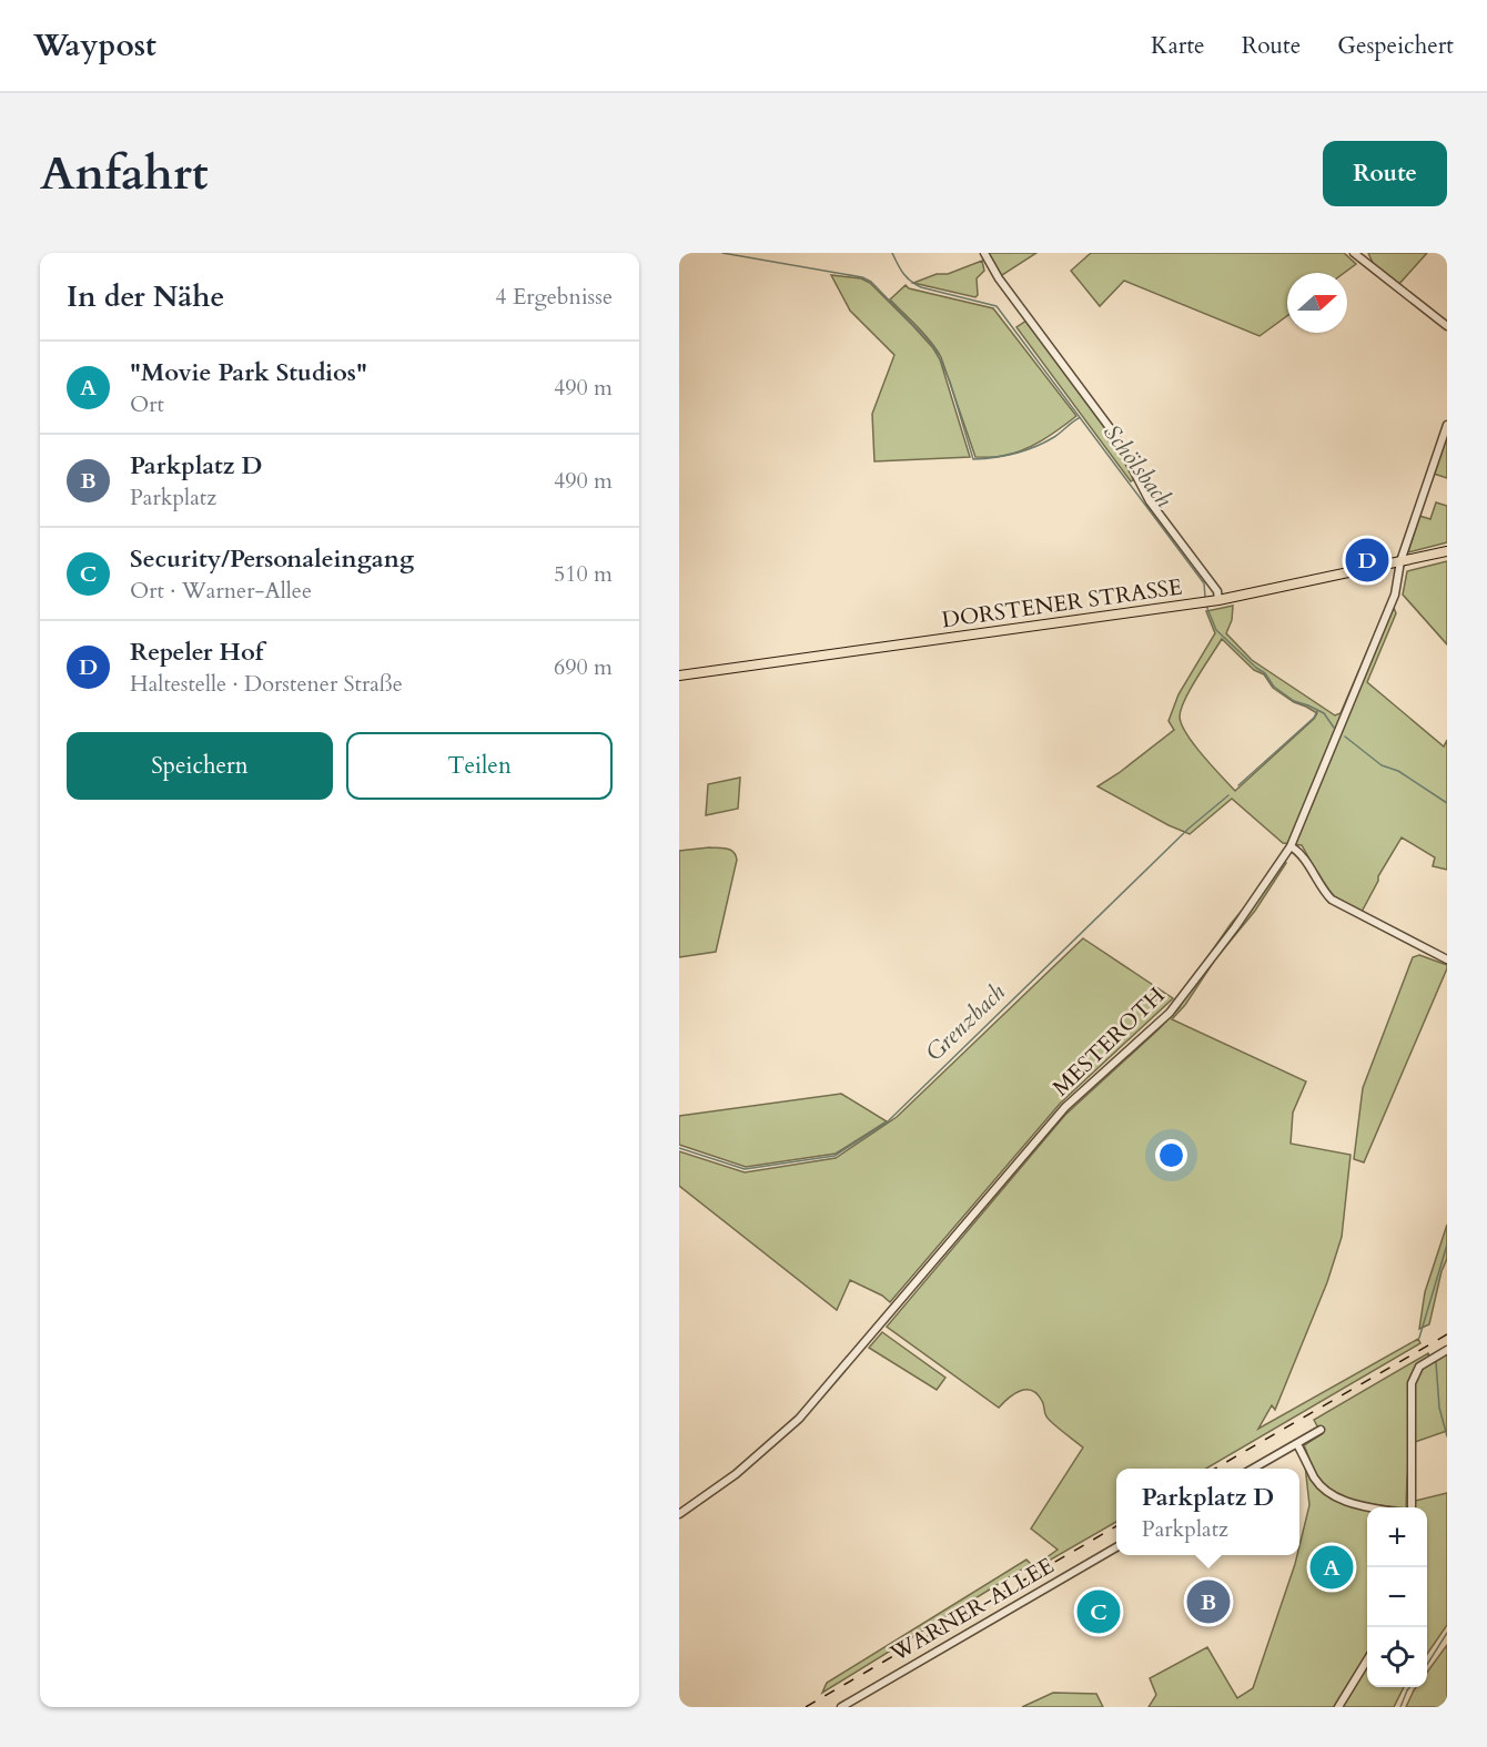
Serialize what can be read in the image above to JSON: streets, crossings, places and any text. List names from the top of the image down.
{
  "streets": {
    "main road": ["DORSTENER STRASSE"],
    "street": ["MESTEROTH", "WARNER-ALLEE"]
  },
  "crossings": [
    ["DORSTENER STRASSE", "MESTEROTH"]
  ],
  "water": ["Schölsbach", "Grenzbach"],
  "north": "right",
  "page": {
    "header": "Waypost",
    "nav": ["Karte", "Route", "Gespeichert"],
    "buttons": [
      "Route",
      ["Speichern", "Teilen"]
    ],
    "title": "Anfahrt",
    "heading": ["In der Nähe", "4 Ergebnisse"],
    "list": [
      {
        "mark": "A",
        "name": "\"Movie Park Studios\"",
        "note": "Ort",
        "value": "490 m"
      },
      {
        "mark": "B",
        "name": "Parkplatz D",
        "note": "Parkplatz",
        "value": "490 m"
      },
      {
        "mark": "C",
        "name": "Security/Personaleingang",
        "note": "Ort · Warner-Allee",
        "value": "510 m"
      },
      {
        "mark": "D",
        "name": "Repeler Hof",
        "note": "Haltestelle · Dorstener Straße",
        "value": "690 m"
      }
    ],
    "pins": [
      "D",
      "A",
      "B",
      "C"
    ],
    "popup": ["Parkplatz D", "Parkplatz"],
    "map_buttons": ["+", "−"]
  }
}
